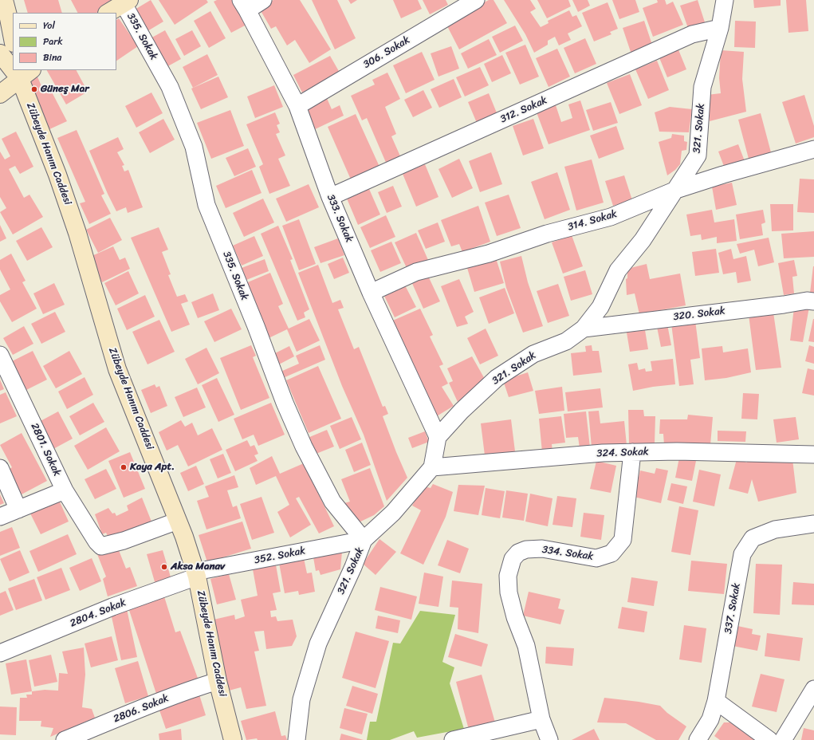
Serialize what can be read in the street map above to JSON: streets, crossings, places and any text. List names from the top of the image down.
{
  "streets": {
    "street": [
      "335. Sokak",
      "306. Sokak",
      "312. Sokak",
      "321. Sokak",
      "Zübeyde Hanım Caddesi",
      "333. Sokak",
      "314. Sokak",
      "320. Sokak",
      "2801. Sokak",
      "324. Sokak",
      "334. Sokak",
      "352. Sokak",
      "337. Sokak",
      "2804. Sokak",
      "2806. Sokak"
    ]
  },
  "crossings": [
    ["335. Sokak", "321. Sokak"],
    ["335. Sokak", "352. Sokak"],
    ["306. Sokak", "333. Sokak"],
    ["312. Sokak", "321. Sokak"],
    ["312. Sokak", "333. Sokak"],
    ["321. Sokak", "333. Sokak"],
    ["321. Sokak", "314. Sokak"],
    ["321. Sokak", "320. Sokak"],
    ["321. Sokak", "324. Sokak"],
    ["321. Sokak", "352. Sokak"],
    ["Zübeyde Hanım Caddesi", "2801. Sokak"],
    ["Zübeyde Hanım Caddesi", "352. Sokak"],
    ["Zübeyde Hanım Caddesi", "2804. Sokak"],
    ["Zübeyde Hanım Caddesi", "2806. Sokak"],
    ["333. Sokak", "314. Sokak"],
    ["324. Sokak", "334. Sokak"],
    ["352. Sokak", "2804. Sokak"]
  ],
  "places": ["Güneş Mar", "Kaya Apt.", "Aksa Manav"],
  "legend": ["Yol", "Park", "Bina"]
}
